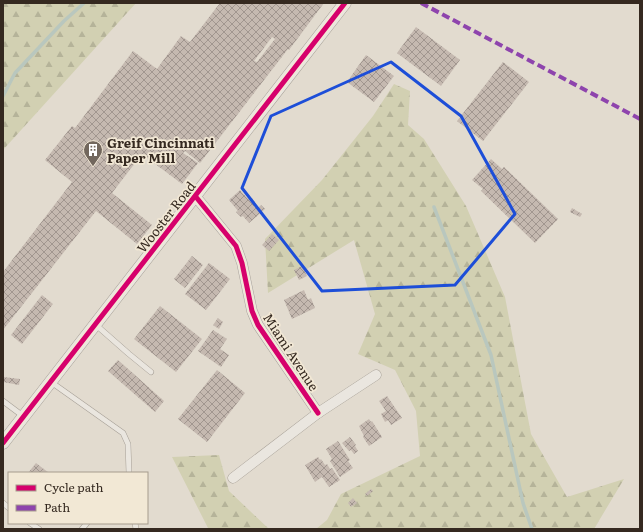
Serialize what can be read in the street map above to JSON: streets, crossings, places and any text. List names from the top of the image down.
{
  "streets": {
    "street": ["Wooster Road", "Miami Avenue"]
  },
  "crossings": [
    ["Wooster Road", "Miami Avenue"]
  ],
  "places": {
    "building": ["Greif Cincinnati Paper Mill"]
  },
  "legend": ["Cycle path", "Path"]
}
